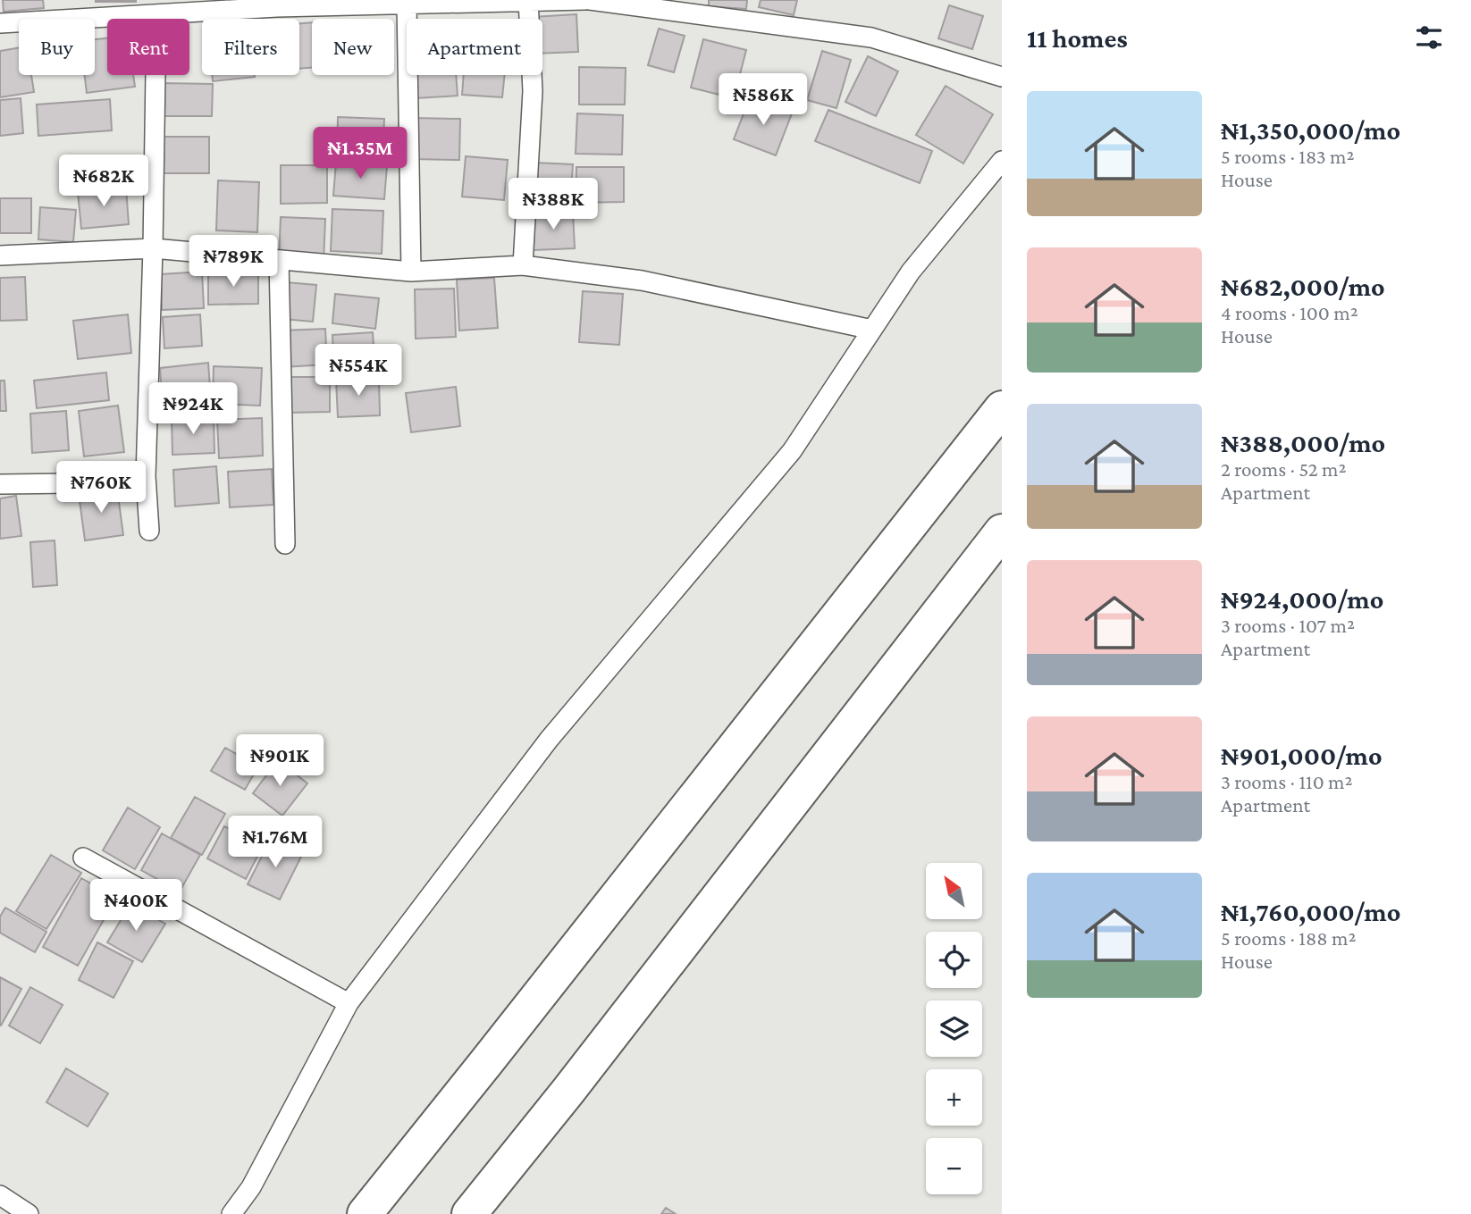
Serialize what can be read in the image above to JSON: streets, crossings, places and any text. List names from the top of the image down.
{
  "north": "top left",
  "page": {
    "heading": "11 homes",
    "chip": [
      "Buy",
      "Rent",
      "Filters",
      "New",
      "Apartment"
    ],
    "price": [
      "₦586K",
      "₦1.35M",
      "₦682K",
      "₦388K",
      "₦789K",
      "₦554K",
      "₦924K",
      "₦760K",
      "₦901K",
      "₦1.76M",
      "₦400K"
    ],
    "list": [
      {
        "name": "₦1,350,000/mo",
        "note": "5 rooms · 183 m² · House"
      },
      {
        "name": "₦682,000/mo",
        "note": "4 rooms · 100 m² · House"
      },
      {
        "name": "₦388,000/mo",
        "note": "2 rooms · 52 m² · Apartment"
      },
      {
        "name": "₦924,000/mo",
        "note": "3 rooms · 107 m² · Apartment"
      },
      {
        "name": "₦901,000/mo",
        "note": "3 rooms · 110 m² · Apartment"
      },
      {
        "name": "₦1,760,000/mo",
        "note": "5 rooms · 188 m² · House"
      }
    ],
    "map_buttons": ["+", "−"]
  }
}
